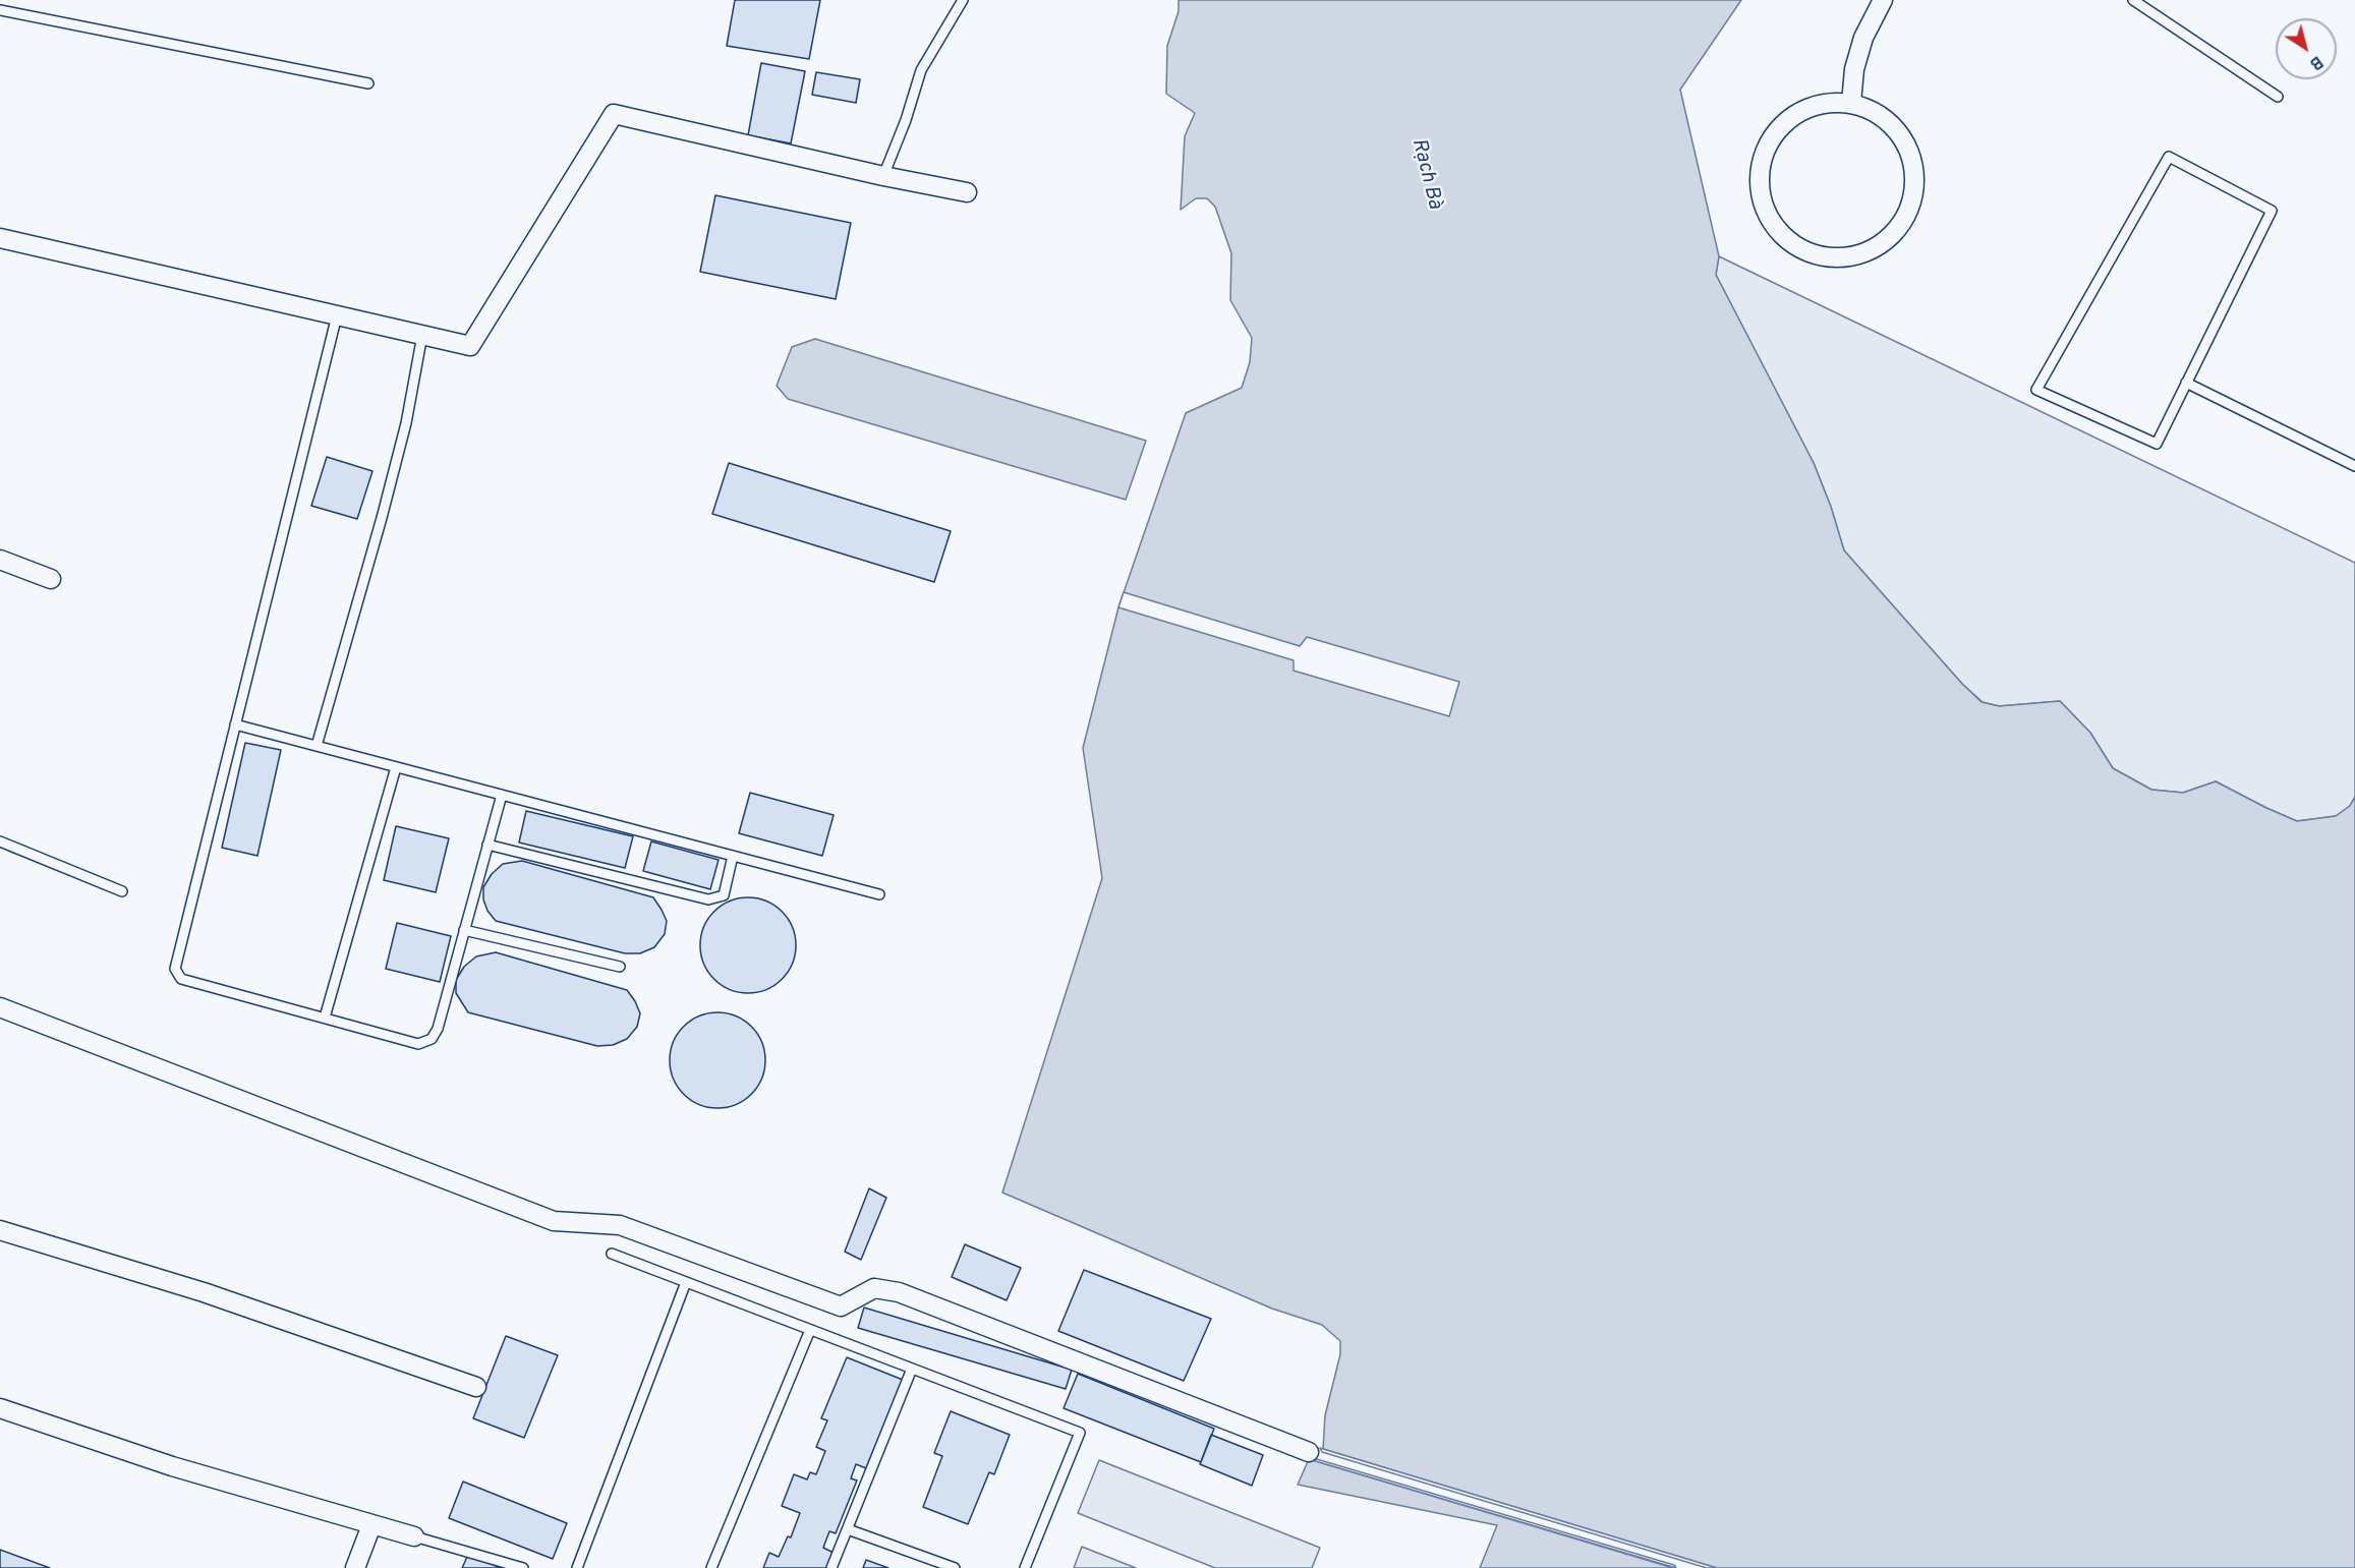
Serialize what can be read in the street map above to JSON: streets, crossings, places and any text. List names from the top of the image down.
{
  "water": ["Rạch Bà"],
  "north": "bottom right"
}
